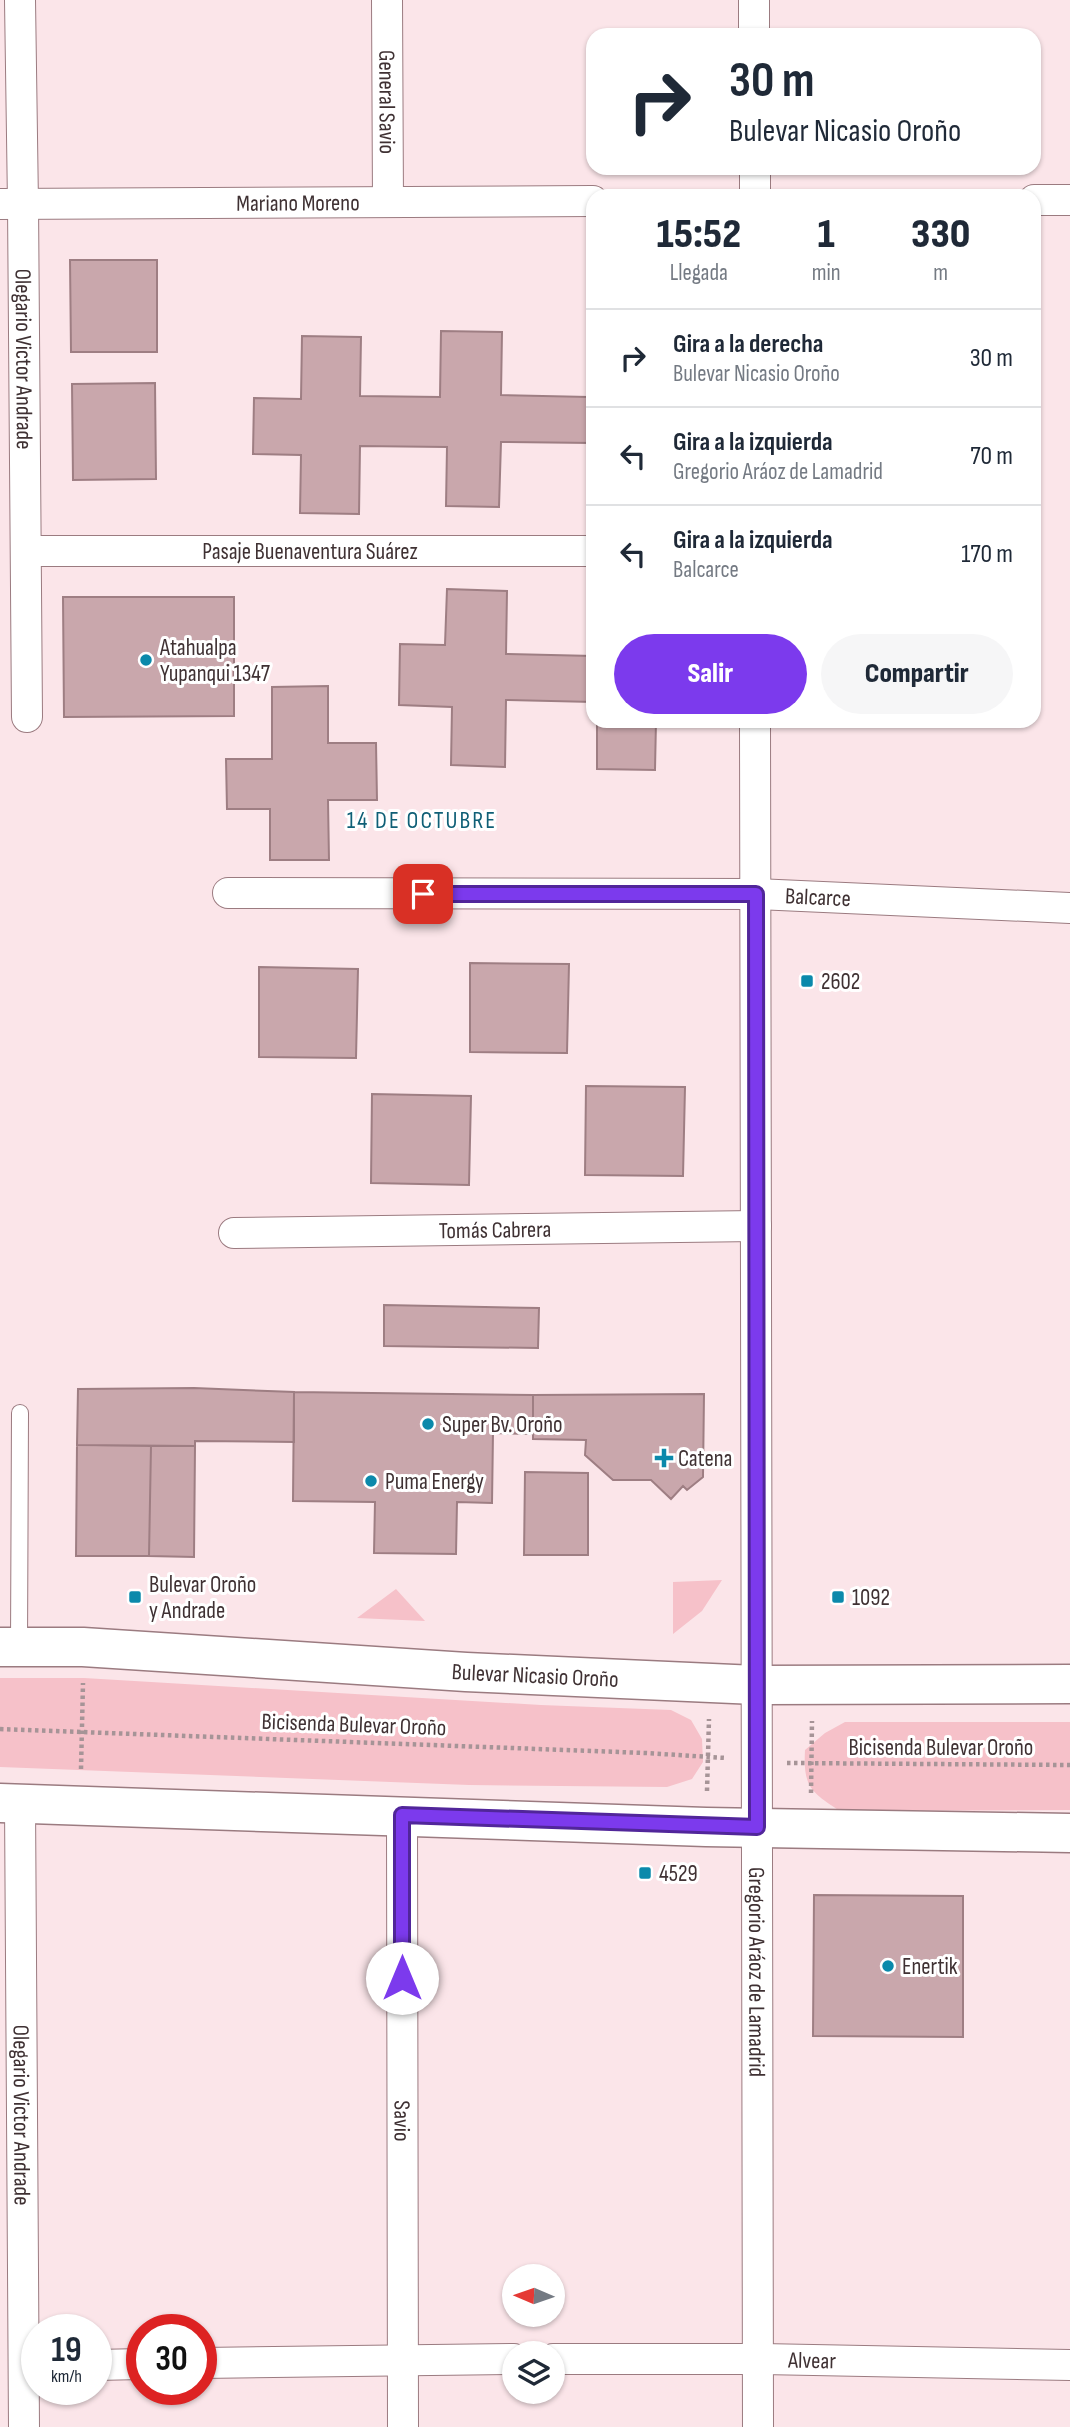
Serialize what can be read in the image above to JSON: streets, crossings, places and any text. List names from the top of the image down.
{
  "streets": {
    "main road": ["Bulevar Nicasio Oroño"],
    "street": [
      "General Savio",
      "Mariano Moreno",
      "Olegario Victor Andrade",
      "Pasaje Buenaventura Suárez",
      "Balcarce",
      "Tomás Cabrera",
      "Gregorio Aráoz de Lamadrid",
      "Savio",
      "Alvear"
    ],
    "path": ["Bicisenda Bulevar Oroño"]
  },
  "crossings": [
    ["General Savio", "Mariano Moreno"],
    ["Mariano Moreno", "Olegario Victor Andrade"],
    ["Olegario Victor Andrade", "Pasaje Buenaventura Suárez"],
    ["Balcarce", "Gregorio Aráoz de Lamadrid"],
    ["Tomás Cabrera", "Gregorio Aráoz de Lamadrid"],
    ["Bulevar Nicasio Oroño", "Gregorio Aráoz de Lamadrid"],
    ["Gregorio Aráoz de Lamadrid", "Alvear"]
  ],
  "districts": ["14 DE OCTUBRE"],
  "places": {
    "other": [
      "Atahualpa Yupanqui 1347",
      "Super Bv. Oroño",
      "Puma Energy",
      "Enertik"
    ],
    "transit": [
      "2602",
      "Bulevar Oroño y Andrade",
      "1092",
      "4529"
    ],
    "health": ["Catena"]
  },
  "north": "left",
  "page": {
    "turn": ["30 m", "Bulevar Nicasio Oroño"],
    "eta": [
      "15:52",
      "Llegada",
      "1",
      "min",
      "330",
      "m"
    ],
    "list": [
      {
        "name": "Gira a la derecha",
        "note": "Bulevar Nicasio Oroño",
        "value": "30 m"
      },
      {
        "name": "Gira a la izquierda",
        "note": "Gregorio Aráoz de Lamadrid",
        "value": "70 m"
      },
      {
        "name": "Gira a la izquierda",
        "note": "Balcarce",
        "value": "170 m"
      }
    ],
    "buttons": ["Salir", "Compartir"],
    "speed": "19 km/h",
    "limit": "30"
  }
}
